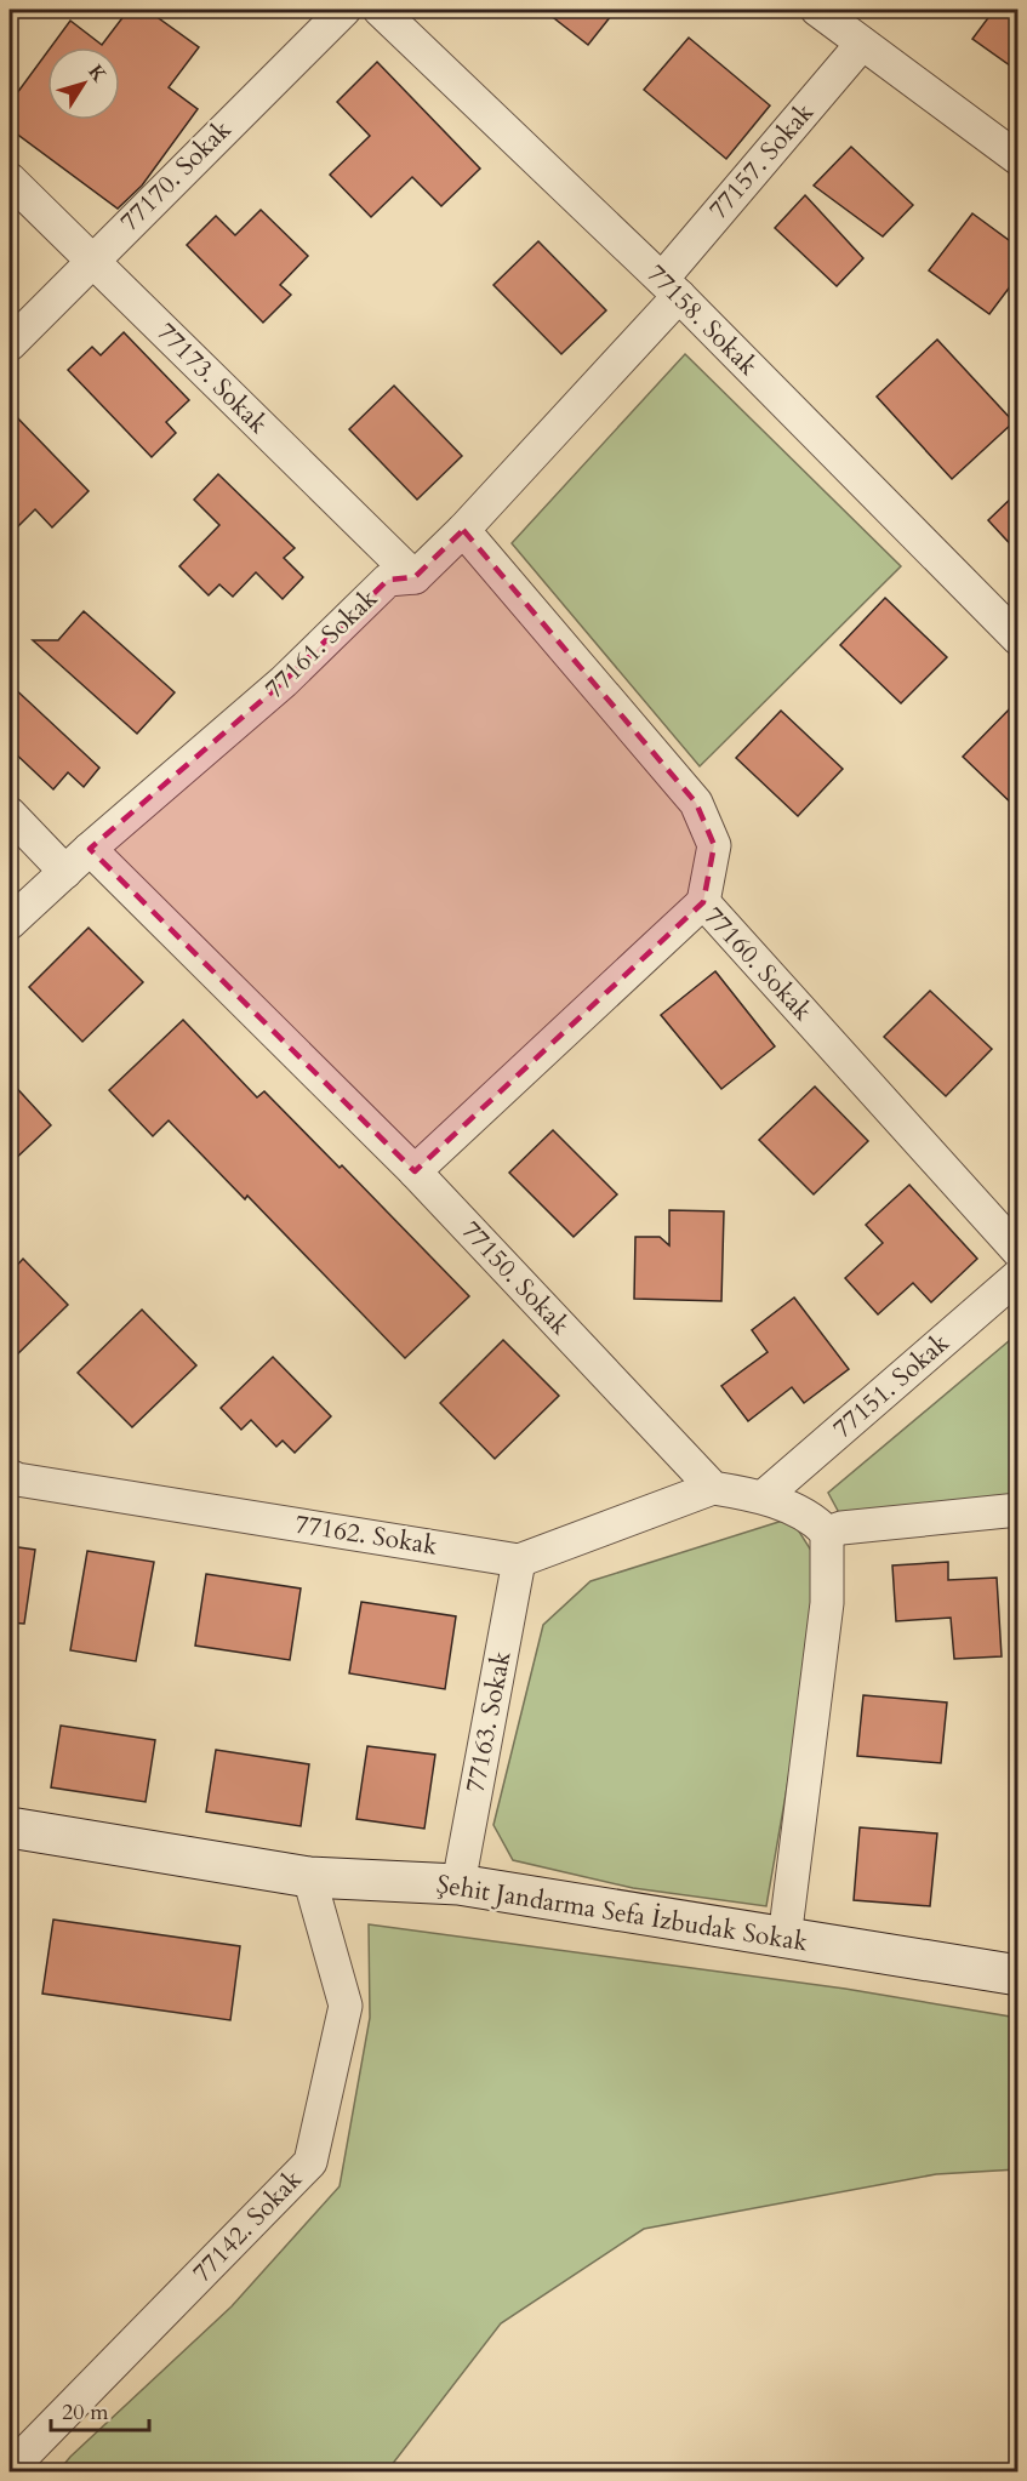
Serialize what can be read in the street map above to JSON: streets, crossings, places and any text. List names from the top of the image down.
{
  "streets": {
    "main road": ["Şehit Jandarma Sefa İzbudak Sokak"],
    "street": [
      "77157. Sokak",
      "77170. Sokak",
      "77158. Sokak",
      "77173. Sokak",
      "77161. Sokak",
      "77160. Sokak",
      "77150. Sokak",
      "77151. Sokak",
      "77162. Sokak",
      "77163. Sokak",
      "77142. Sokak"
    ]
  },
  "crossings": [
    ["77157. Sokak", "77158. Sokak"],
    ["77157. Sokak", "77161. Sokak"],
    ["77170. Sokak", "77173. Sokak"],
    ["77158. Sokak", "77161. Sokak"],
    ["77173. Sokak", "77161. Sokak"],
    ["77161. Sokak", "77150. Sokak"],
    ["77160. Sokak", "77150. Sokak"],
    ["77150. Sokak", "77162. Sokak"],
    ["77162. Sokak", "77163. Sokak"],
    ["77163. Sokak", "Şehit Jandarma Sefa İzbudak Sokak"],
    ["Şehit Jandarma Sefa İzbudak Sokak", "77142. Sokak"]
  ],
  "scale_bar": "20 m",
  "north": "top right"
}
